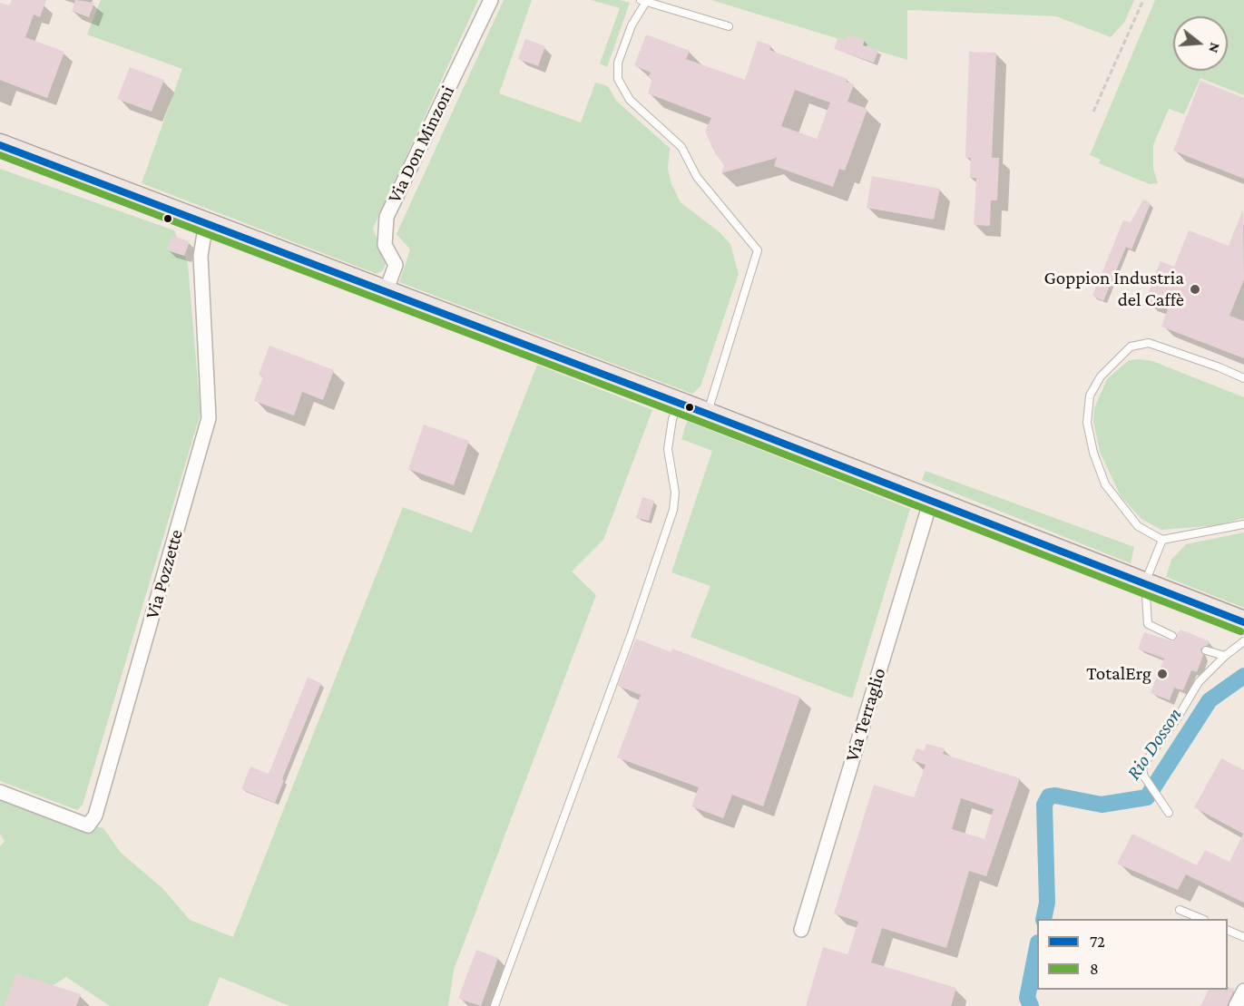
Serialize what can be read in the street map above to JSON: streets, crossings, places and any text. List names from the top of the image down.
{
  "streets": {
    "street": ["Via Don Minzoni", "Via Pozzette", "Via Terraglio"]
  },
  "water": ["Rio Dosson"],
  "places": ["Goppion Industria del Caffè", "TotalErg"],
  "lines": ["transit line 72", "transit line 8"],
  "legend": ["72", "8"],
  "north": "right"
}
